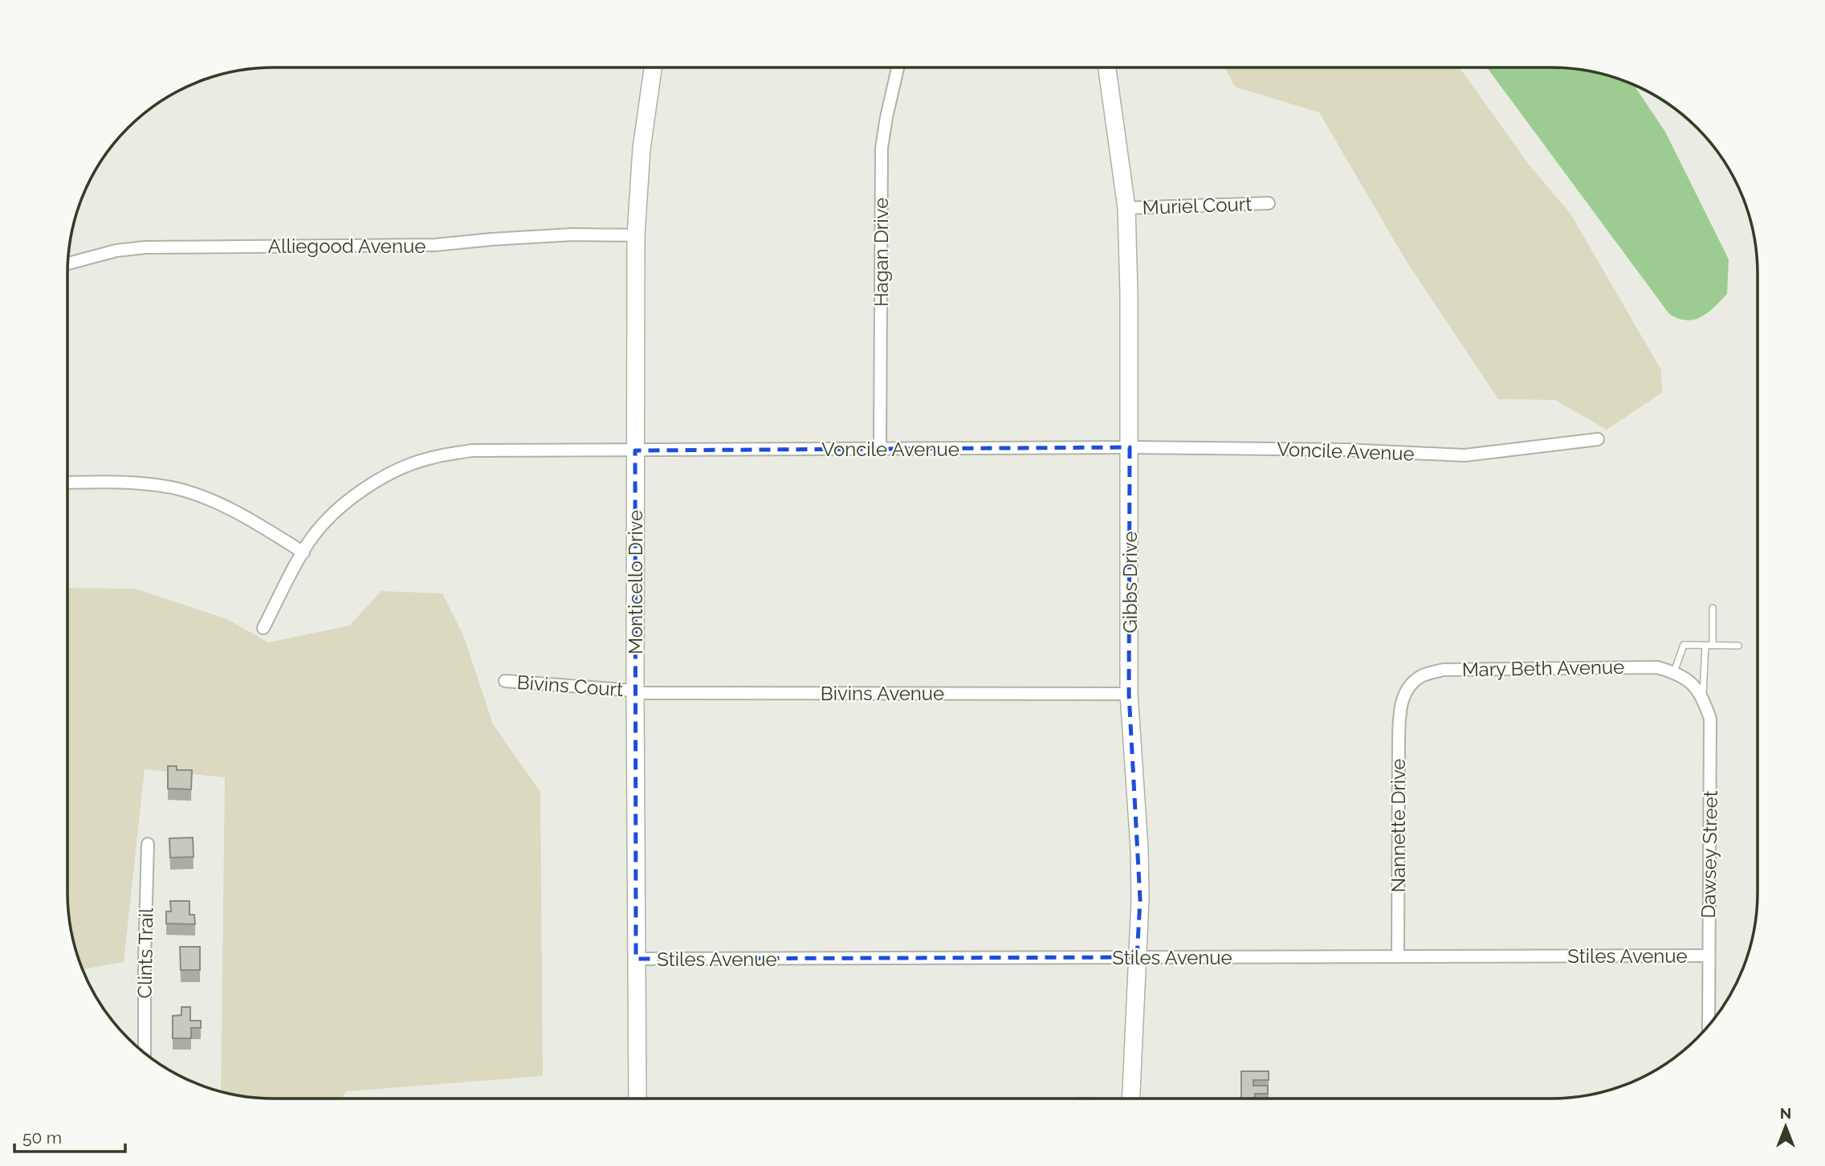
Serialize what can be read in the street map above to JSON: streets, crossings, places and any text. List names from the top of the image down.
{
  "streets": {
    "street": [
      "Muriel Court",
      "Alliegood Avenue",
      "Hagan Drive",
      "Voncile Avenue",
      "Monticello Drive",
      "Gibbs Drive",
      "Mary Beth Avenue",
      "Bivins Court",
      "Bivins Avenue",
      "Nannette Drive",
      "Dawsey Street",
      "Clints Trail",
      "Stiles Avenue"
    ]
  },
  "crossings": [
    ["Muriel Court", "Gibbs Drive"],
    ["Alliegood Avenue", "Monticello Drive"],
    ["Hagan Drive", "Voncile Avenue"],
    ["Voncile Avenue", "Monticello Drive"],
    ["Voncile Avenue", "Gibbs Drive"],
    ["Monticello Drive", "Bivins Court"],
    ["Monticello Drive", "Bivins Avenue"],
    ["Monticello Drive", "Stiles Avenue"],
    ["Gibbs Drive", "Bivins Avenue"],
    ["Gibbs Drive", "Stiles Avenue"],
    ["Mary Beth Avenue", "Nannette Drive"],
    ["Mary Beth Avenue", "Dawsey Street"],
    ["Bivins Court", "Bivins Avenue"],
    ["Nannette Drive", "Stiles Avenue"],
    ["Dawsey Street", "Stiles Avenue"]
  ],
  "scale_bar": "50 m",
  "north": "top"
}
